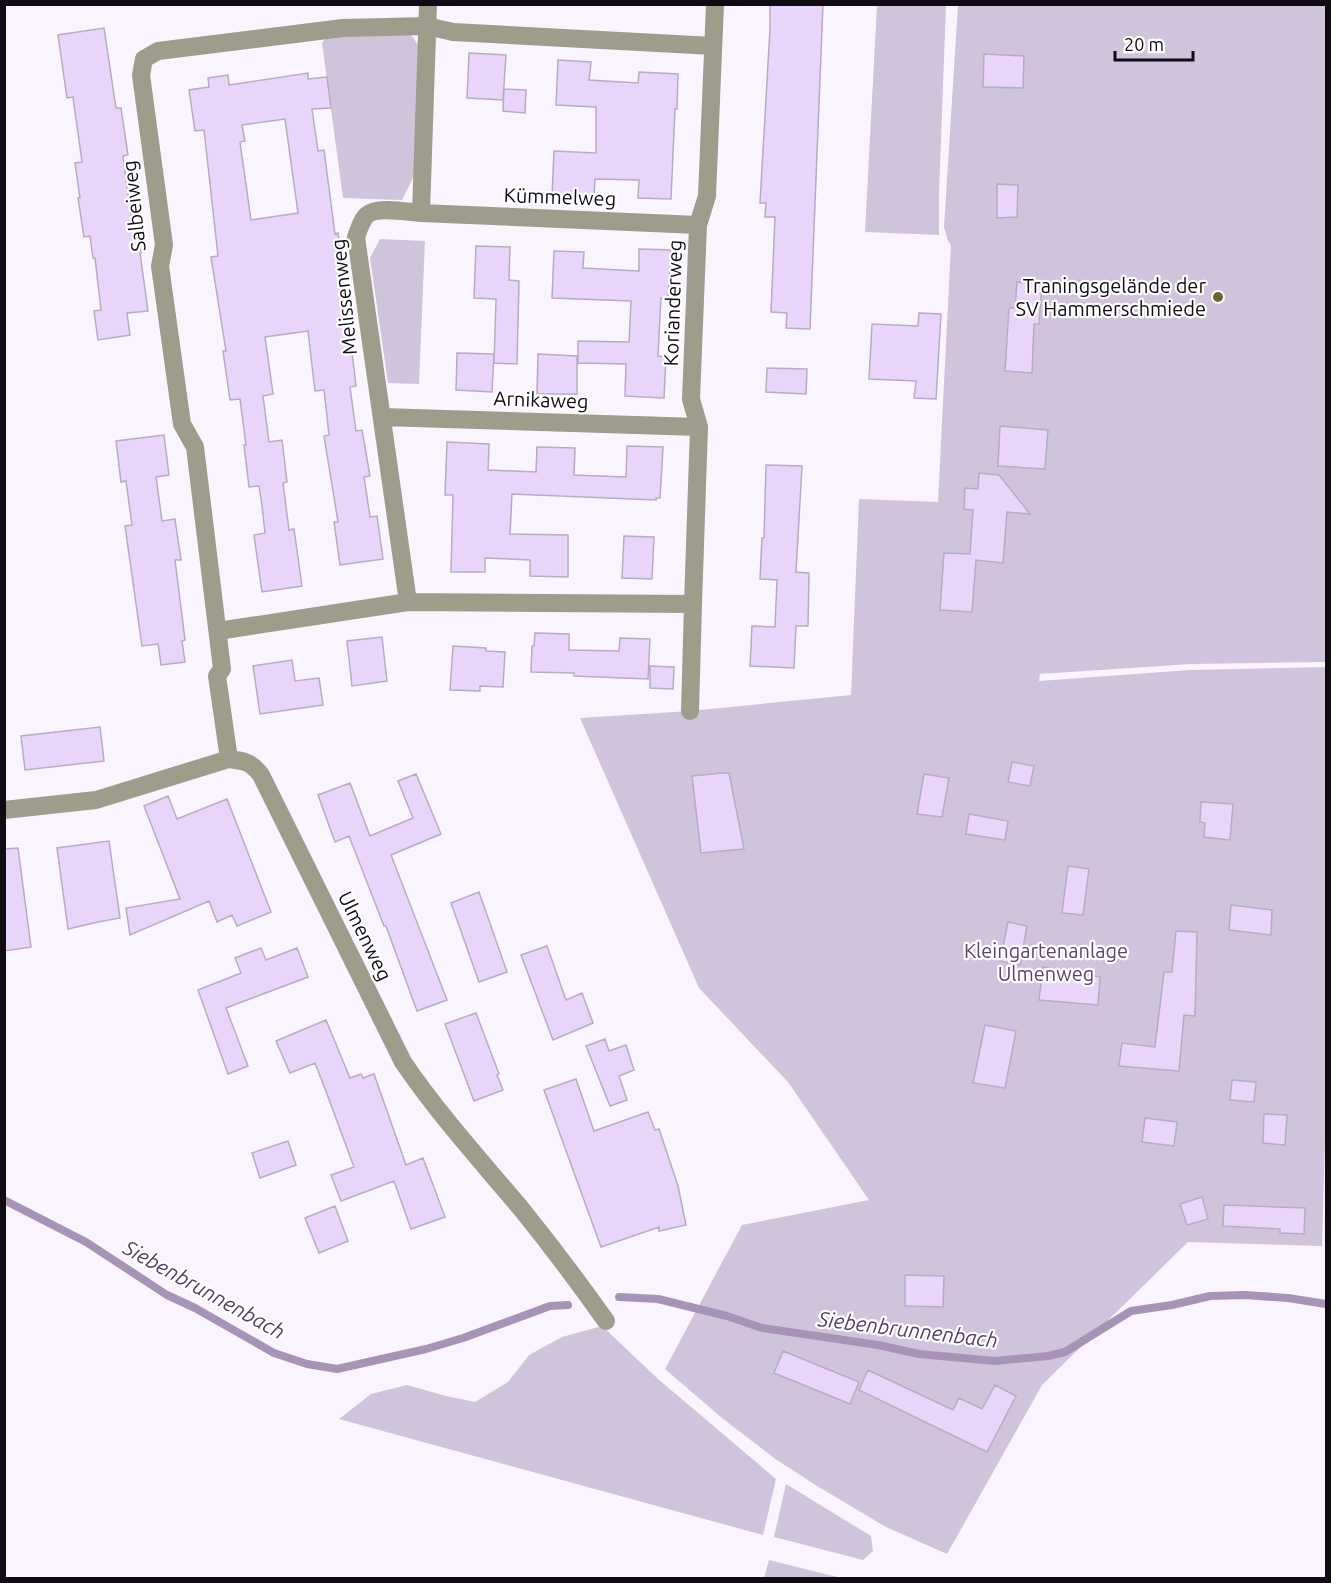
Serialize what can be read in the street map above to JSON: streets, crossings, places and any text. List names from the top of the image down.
{
  "streets": {
    "street": [
      "Kümmelweg",
      "Salbeiweg",
      "Melissenweg",
      "Korianderweg",
      "Arnikaweg",
      "Ulmenweg"
    ]
  },
  "crossings": [
    ["Kümmelweg", "Melissenweg"],
    ["Kümmelweg", "Korianderweg"],
    ["Salbeiweg", "Korianderweg"],
    ["Salbeiweg", "Ulmenweg"],
    ["Melissenweg", "Arnikaweg"],
    ["Korianderweg", "Arnikaweg"]
  ],
  "water": ["Siebenbrunnenbach"],
  "parks": ["Kleingartenanlage Ulmenweg"],
  "places": ["Traningsgelände der SV Hammerschmiede"],
  "scale_bar": "20 m"
}
